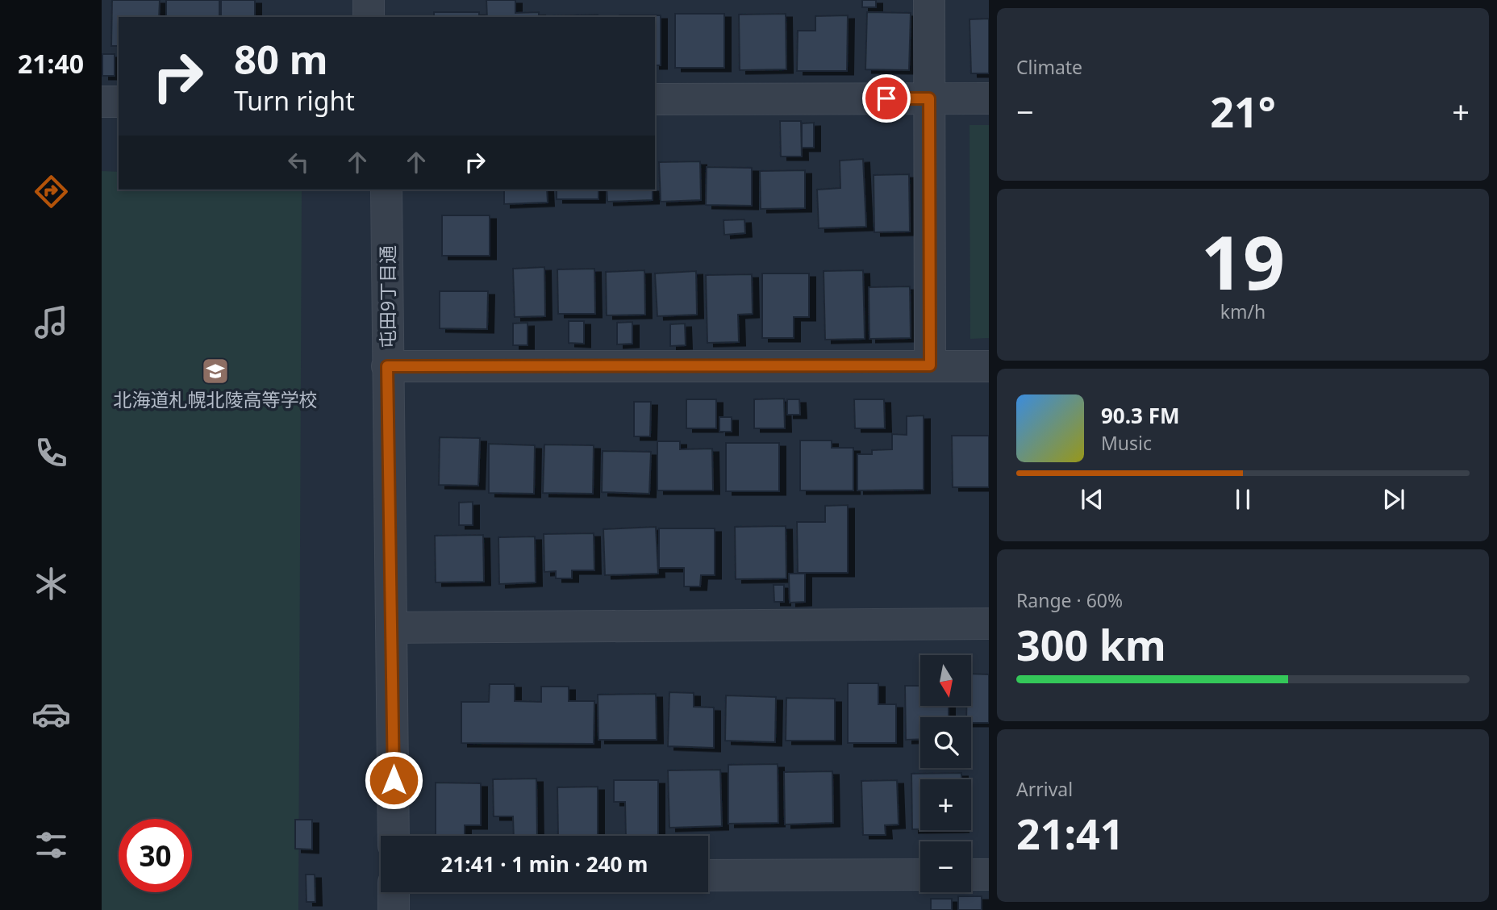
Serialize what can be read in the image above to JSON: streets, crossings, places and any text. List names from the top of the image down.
{
  "streets": {
    "street": ["屯田9丁目通"]
  },
  "places": {
    "school or university": ["北海道札幌北陵高等学校"]
  },
  "north": "bottom",
  "page": {
    "tabs": "21:40",
    "tile": [
      "Climate",
      ["19", "km/h"],
      ["Range · 60%", "300 km"],
      ["Arrival", "21:41"]
    ],
    "turn": ["80 m", "Turn right"],
    "heat": ["−", "21°", "+"],
    "song": ["90.3 FM", "Music"],
    "map_buttons": ["+", "−"],
    "limit": "30",
    "trip": "21:41 · 1 min · 240 m"
  }
}
